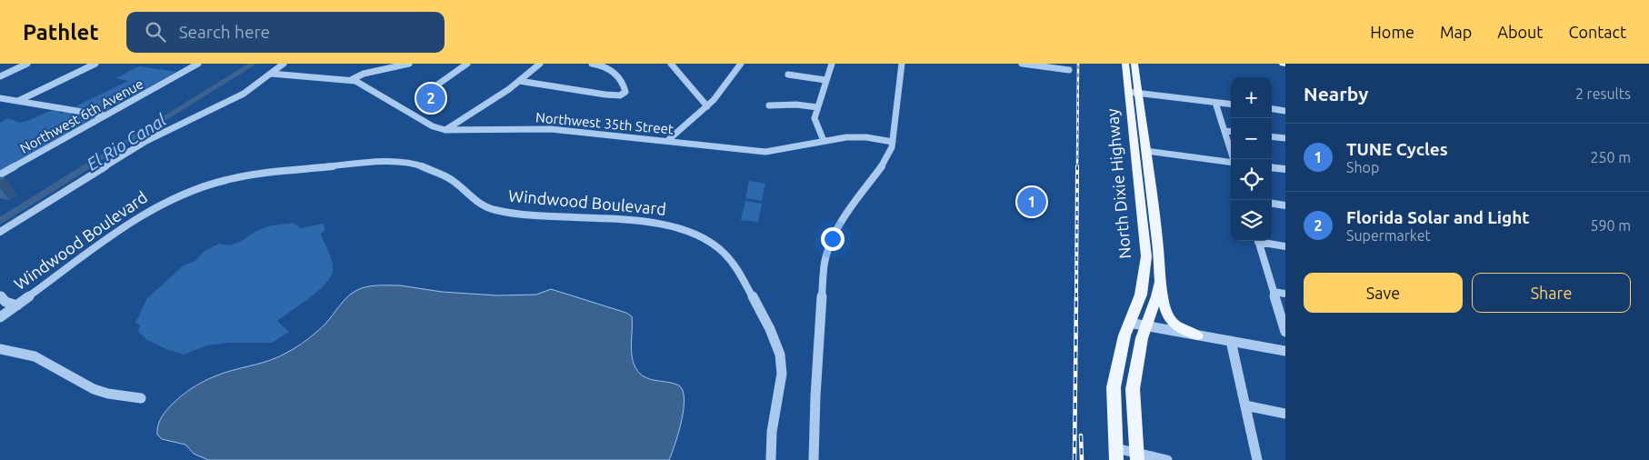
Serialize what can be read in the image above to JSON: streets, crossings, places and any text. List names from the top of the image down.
{
  "streets": {
    "main road": ["North Dixie Highway"],
    "street": ["Northwest 6th Avenue", "Northwest 35th Street", "Windwood Boulevard"]
  },
  "water": ["El Rio Canal"],
  "page": {
    "header": "Pathlet",
    "search": "Search here",
    "nav": [
      "Home",
      "Map",
      "About",
      "Contact"
    ],
    "heading": ["Nearby", "2 results"],
    "map_buttons": ["+", "−"],
    "pins": ["2", "1"],
    "list": [
      {
        "mark": "1",
        "name": "TUNE Cycles",
        "note": "Shop",
        "value": "250 m"
      },
      {
        "mark": "2",
        "name": "Florida Solar and Light",
        "note": "Supermarket",
        "value": "590 m"
      }
    ],
    "buttons": ["Save", "Share"]
  }
}
